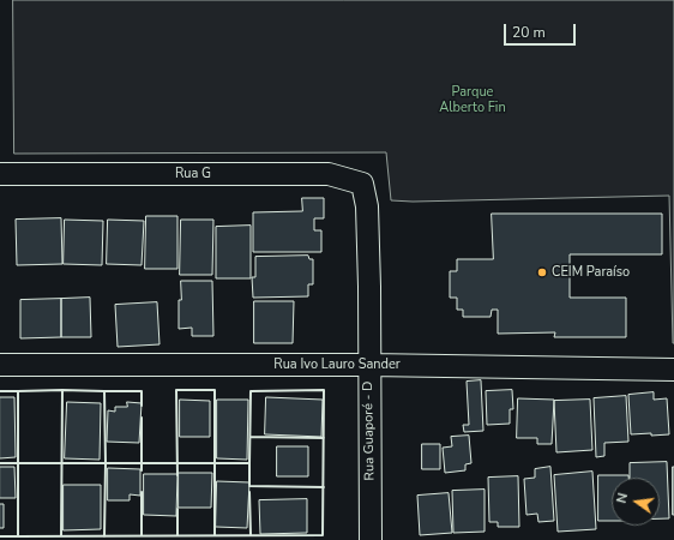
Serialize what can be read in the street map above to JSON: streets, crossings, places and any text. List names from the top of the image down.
{
  "streets": {
    "street": ["Rua G", "Rua Ivo Lauro Sander", "Rua Guaporé - D"]
  },
  "crossings": [
    ["Rua G", "Rua Guaporé - D"],
    ["Rua Ivo Lauro Sander", "Rua Guaporé - D"]
  ],
  "parks": ["Parque Alberto Fin"],
  "places": ["CEIM Paraíso"],
  "scale_bar": "20 m",
  "north": "left"
}
